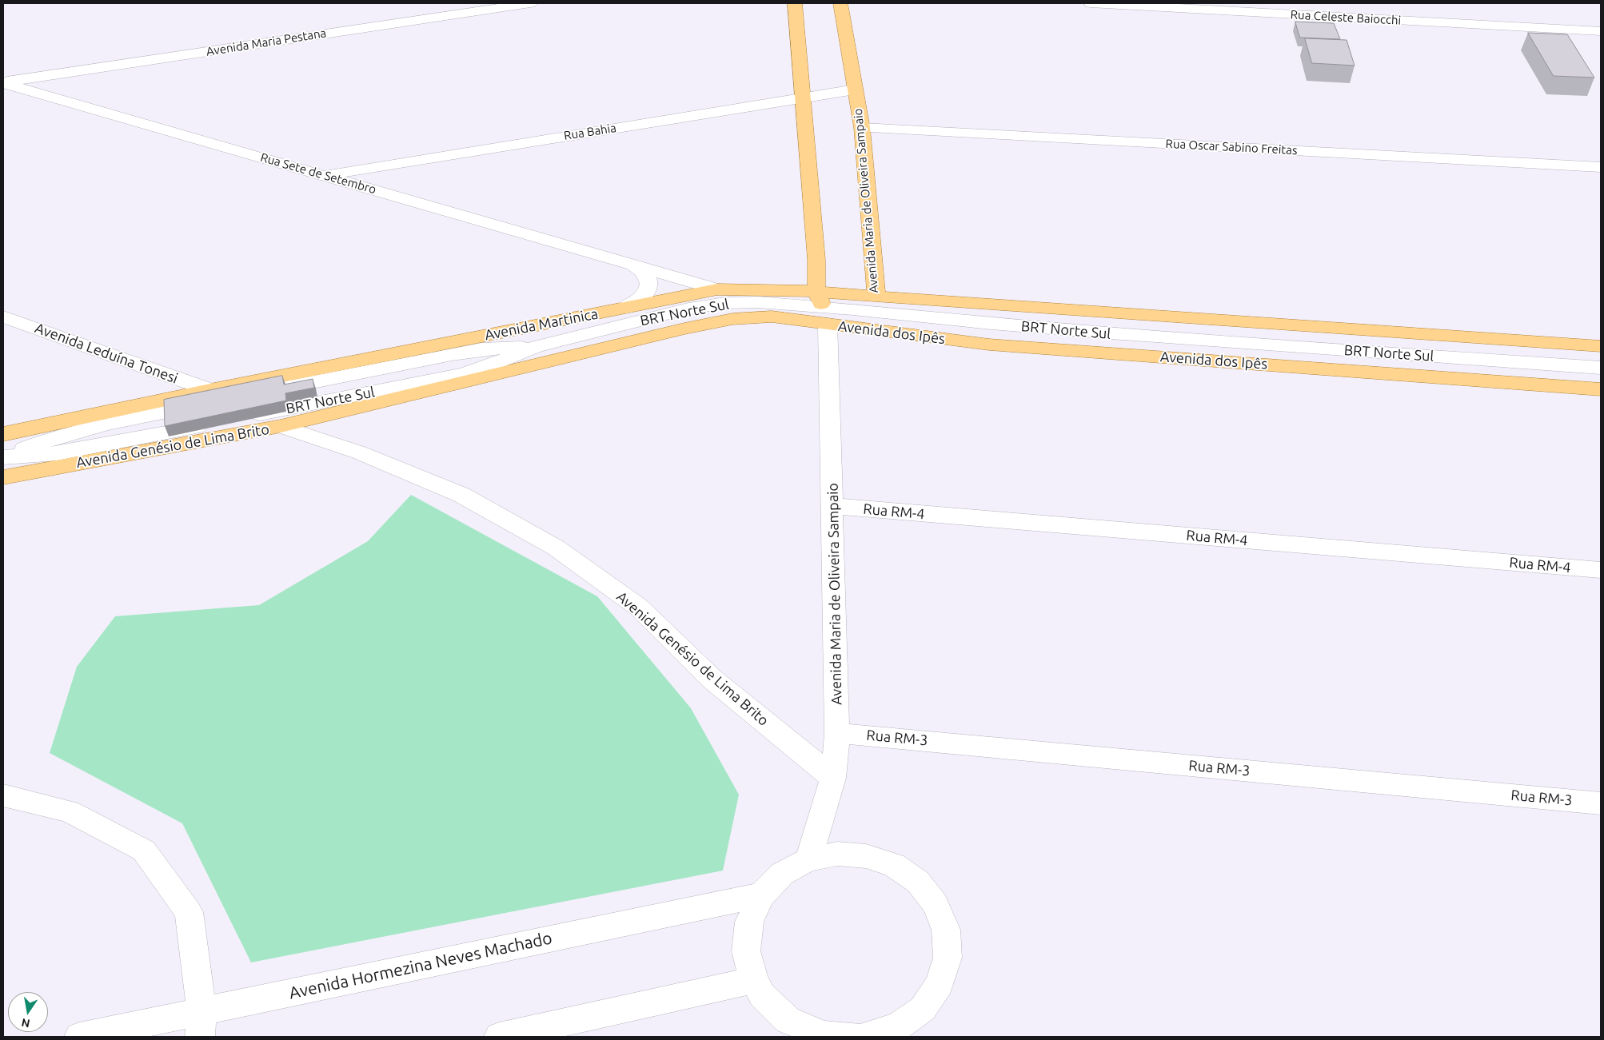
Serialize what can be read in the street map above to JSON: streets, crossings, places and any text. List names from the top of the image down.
{
  "streets": {
    "main road": [
      "Avenida Maria de Oliveira Sampaio",
      "Avenida Martinica",
      "Avenida dos Ipês",
      "Avenida Genésio de Lima Brito"
    ],
    "street": [
      "Rua Celeste Baiocchi",
      "Avenida Maria Pestana",
      "Rua Bahia",
      "Rua Oscar Sabino Freitas",
      "Rua Sete de Setembro",
      "BRT Norte Sul",
      "Avenida Leduína Tonesi",
      "Rua RM-4",
      "Rua RM-3",
      "Avenida Hormezina Neves Machado"
    ]
  },
  "crossings": [
    ["Avenida Maria Pestana", "Rua Sete de Setembro"],
    ["Rua Bahia", "Rua Sete de Setembro"],
    ["Rua Bahia", "Avenida Maria de Oliveira Sampaio"],
    ["Rua Oscar Sabino Freitas", "Avenida Maria de Oliveira Sampaio"],
    ["Rua Sete de Setembro", "Avenida Martinica"],
    ["Avenida Maria de Oliveira Sampaio", "BRT Norte Sul"],
    ["Avenida Maria de Oliveira Sampaio", "Avenida Martinica"],
    ["Avenida Maria de Oliveira Sampaio", "Avenida dos Ipês"],
    ["Avenida Maria de Oliveira Sampaio", "Avenida Genésio de Lima Brito"],
    ["Avenida Maria de Oliveira Sampaio", "Rua RM-4"],
    ["Avenida Maria de Oliveira Sampaio", "Rua RM-3"],
    ["BRT Norte Sul", "Avenida Martinica"],
    ["BRT Norte Sul", "Avenida dos Ipês"],
    ["Avenida Martinica", "Avenida dos Ipês"],
    ["Avenida Martinica", "Avenida Leduína Tonesi"],
    ["Avenida Martinica", "Avenida Genésio de Lima Brito"]
  ],
  "north": "bottom"
}
